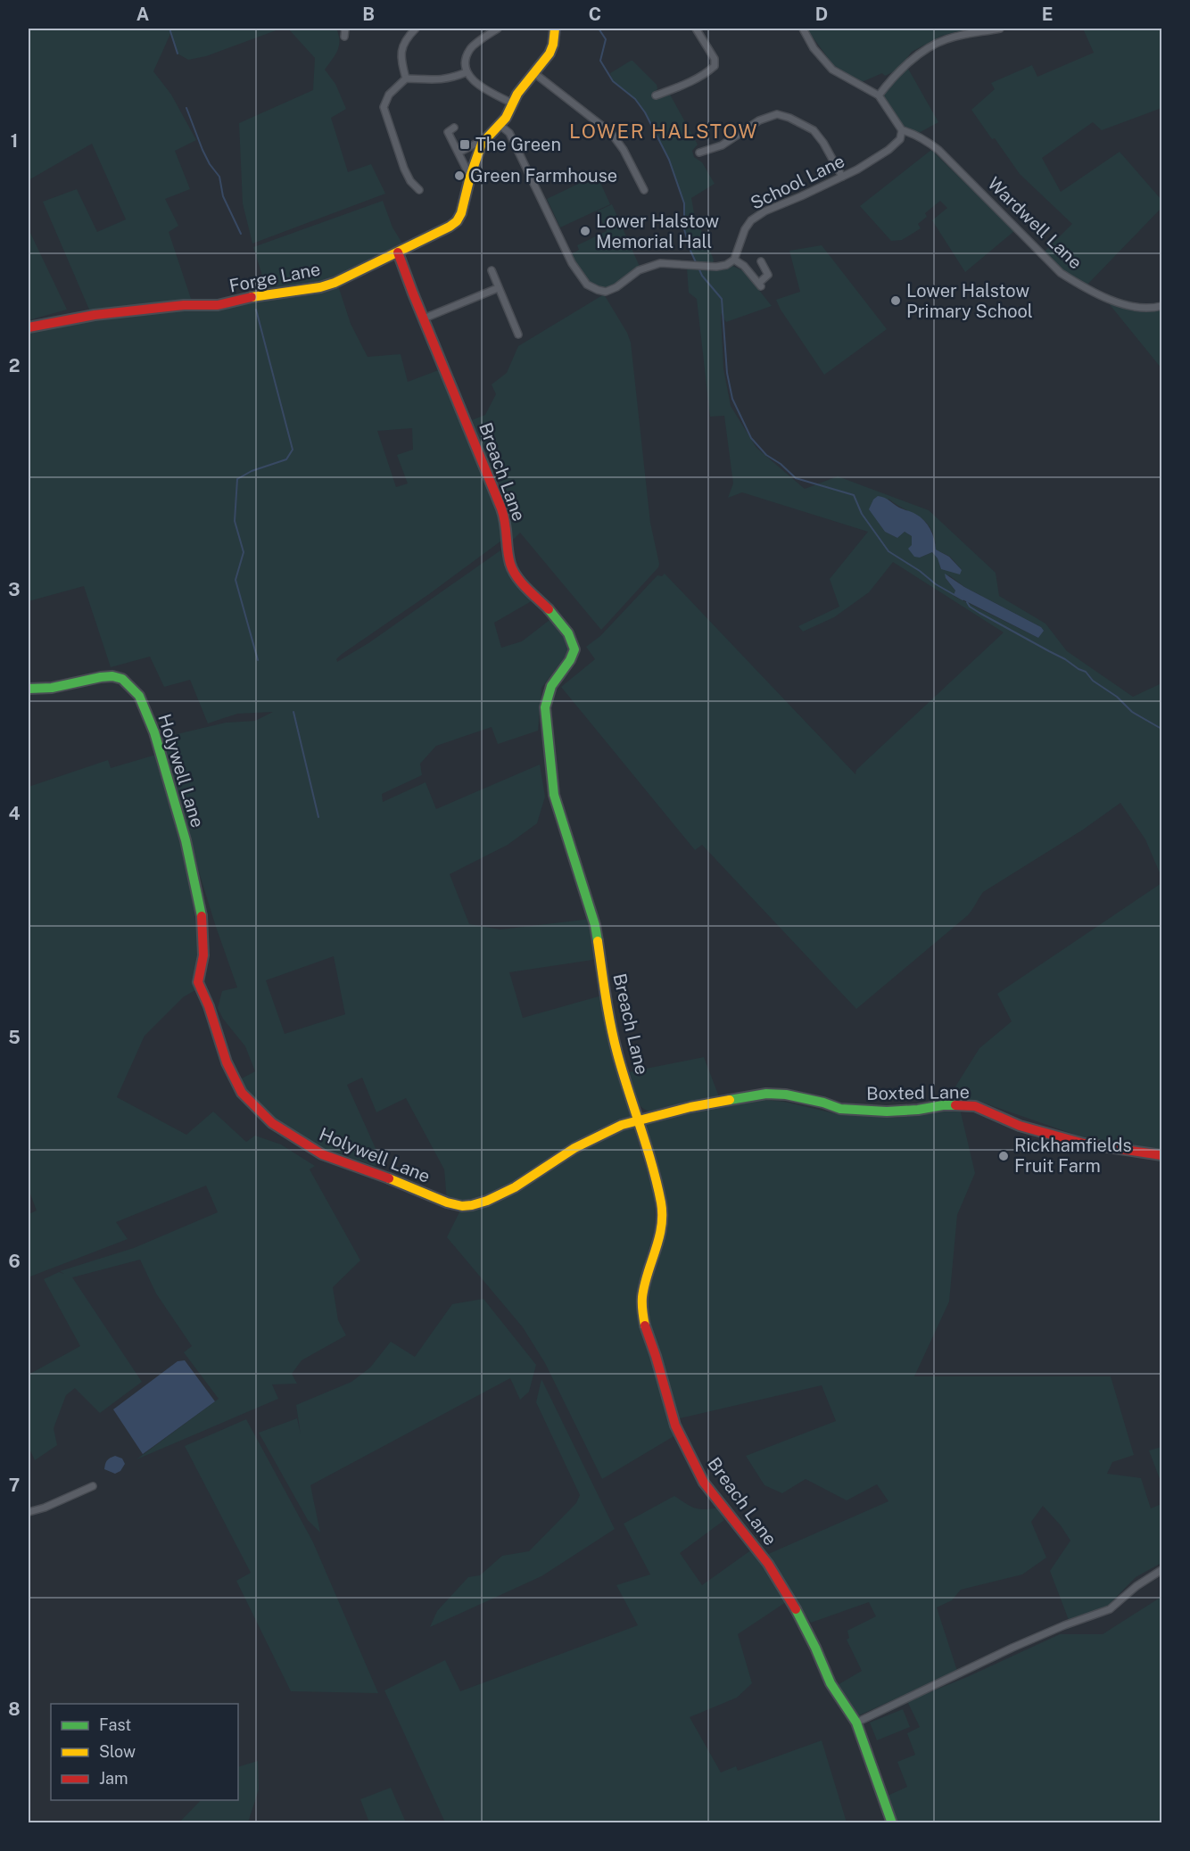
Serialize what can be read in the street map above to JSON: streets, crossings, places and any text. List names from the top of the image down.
{
  "streets": {
    "street": [
      "School Lane",
      "Wardwell Lane",
      "Forge Lane",
      "Breach Lane",
      "Holywell Lane",
      "Boxted Lane"
    ]
  },
  "crossings": [
    ["School Lane", "Wardwell Lane"],
    ["Forge Lane", "Breach Lane"],
    ["Breach Lane", "Holywell Lane"],
    ["Breach Lane", "Boxted Lane"],
    ["Holywell Lane", "Boxted Lane"]
  ],
  "districts": ["LOWER HALSTOW"],
  "places": {
    "transit": ["The Green"],
    "other": [
      "Green Farmhouse",
      "Lower Halstow Memorial Hall",
      "Lower Halstow Primary School",
      "Rickhamfields Fruit Farm"
    ]
  },
  "legend": ["Fast", "Slow", "Jam"],
  "grid": {
    "columns": [
      "A",
      "B",
      "C",
      "D",
      "E"
    ],
    "rows": [
      "1",
      "2",
      "3",
      "4",
      "5",
      "6",
      "7",
      "8"
    ]
  }
}
